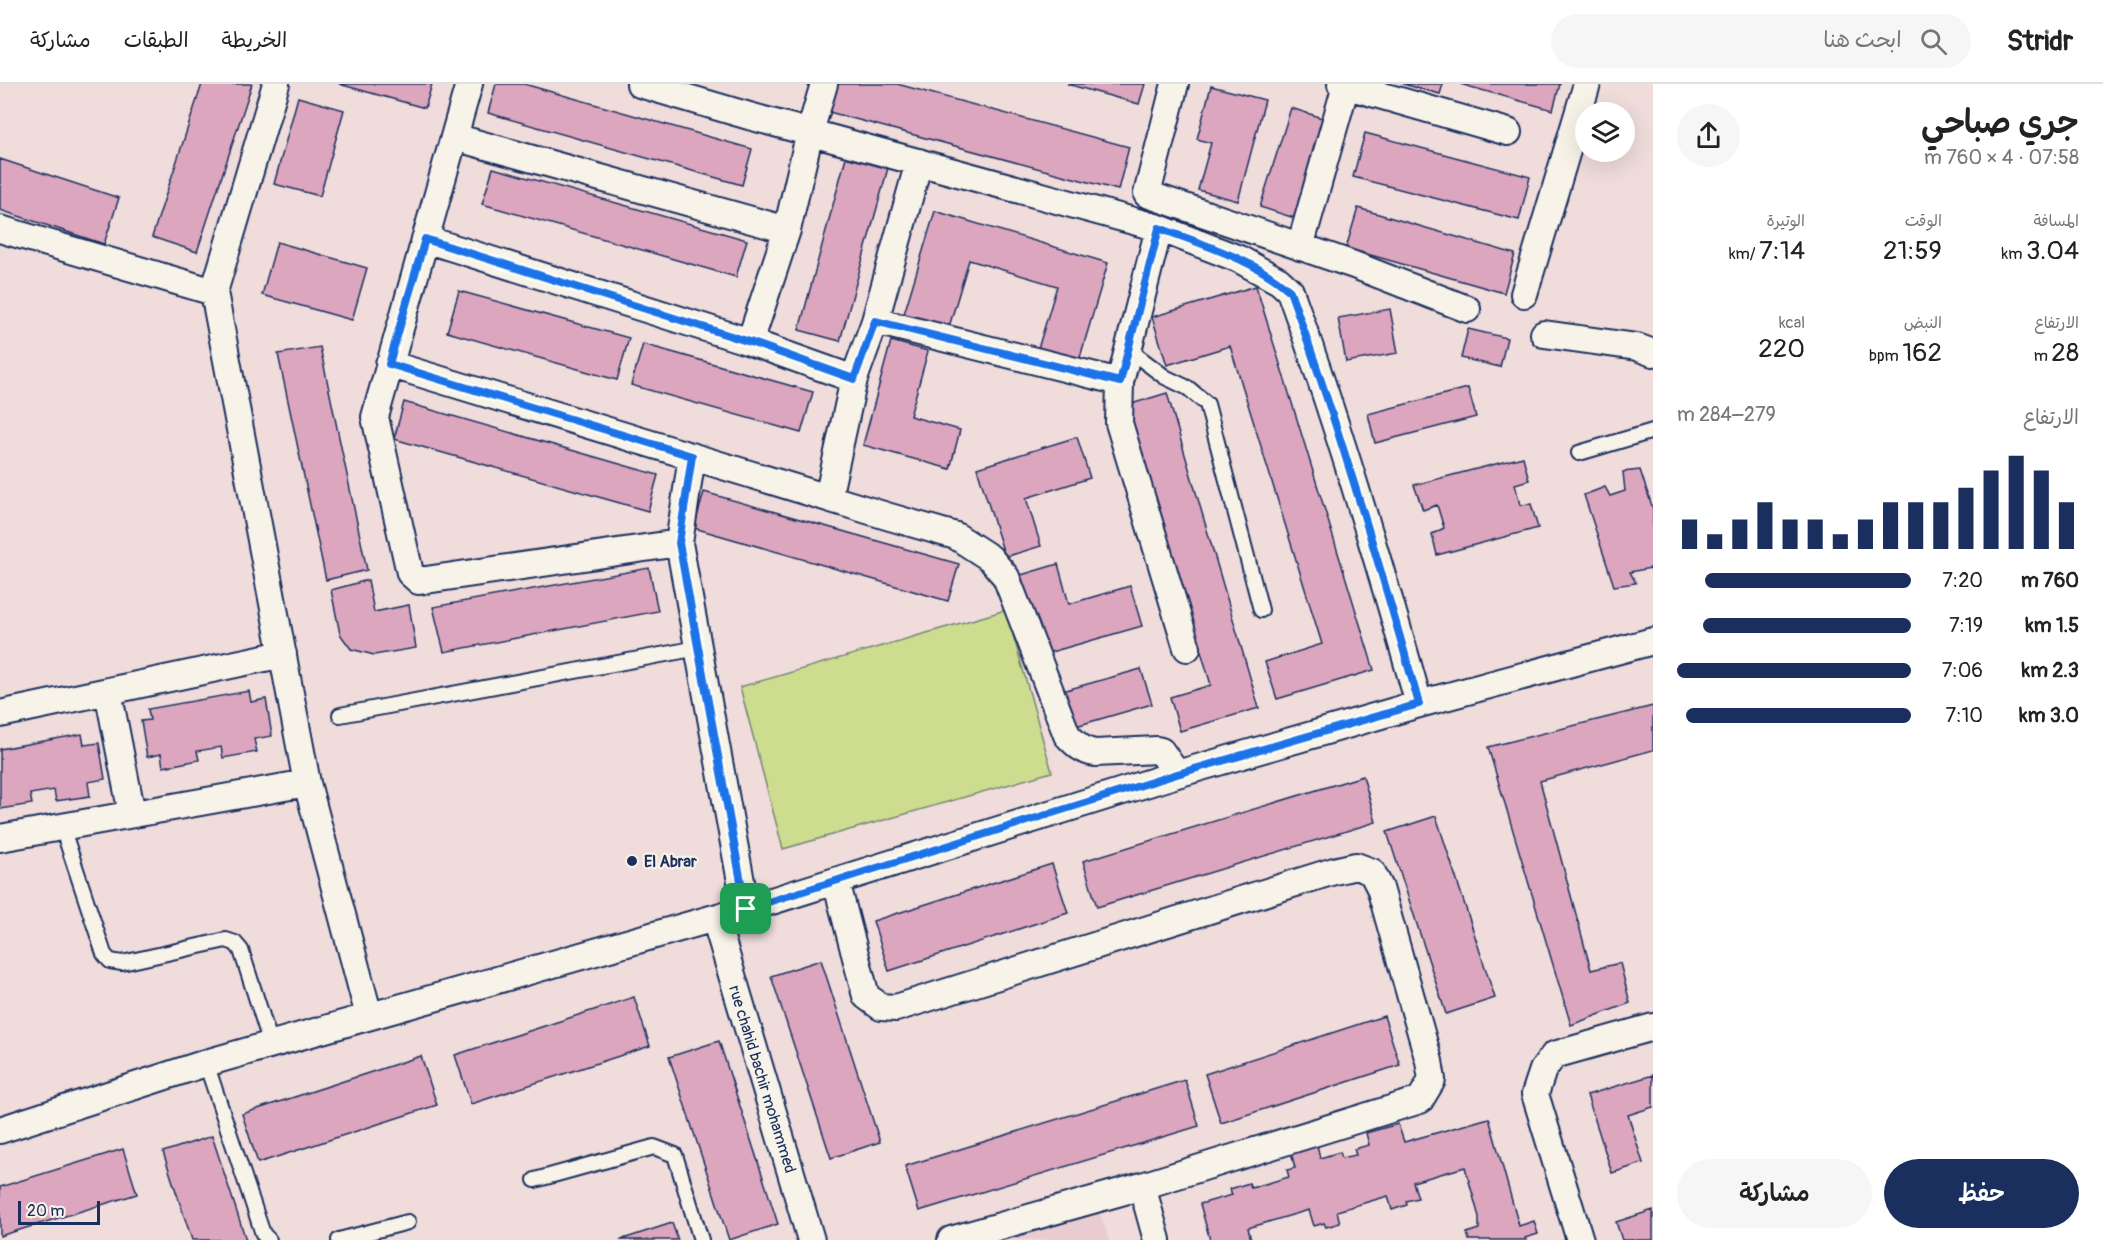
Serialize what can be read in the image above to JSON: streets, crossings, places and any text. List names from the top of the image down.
{
  "streets": {
    "street": ["rue chahid bachir mohammed"]
  },
  "places": ["El Abrar"],
  "scale_bar": "20 m",
  "page": {
    "header": "Stridr",
    "search": "ابحث هنا",
    "nav": ["الخريطة", "الطبقات", "مشاركة"],
    "heading": ["جري صباحي", "07:58 · 4 × 760 m"],
    "stats": [
      ["المسافة", "3.04 km"],
      ["الوقت", "21:59"],
      ["الوتيرة", "7:14 /km"],
      ["الارتفاع", "28 m"],
      ["النبض", "162 bpm"],
      ["kcal", "220"]
    ],
    "chart": ["الارتفاع", "279–284 m"],
    "list": [
      {
        "name": "760 m",
        "note": "7:20"
      },
      {
        "name": "1.5 km",
        "note": "7:19"
      },
      {
        "name": "2.3 km",
        "note": "7:06"
      },
      {
        "name": "3.0 km",
        "note": "7:10"
      }
    ],
    "buttons": ["حفظ", "مشاركة"],
    "scale": "20 m"
  }
}
